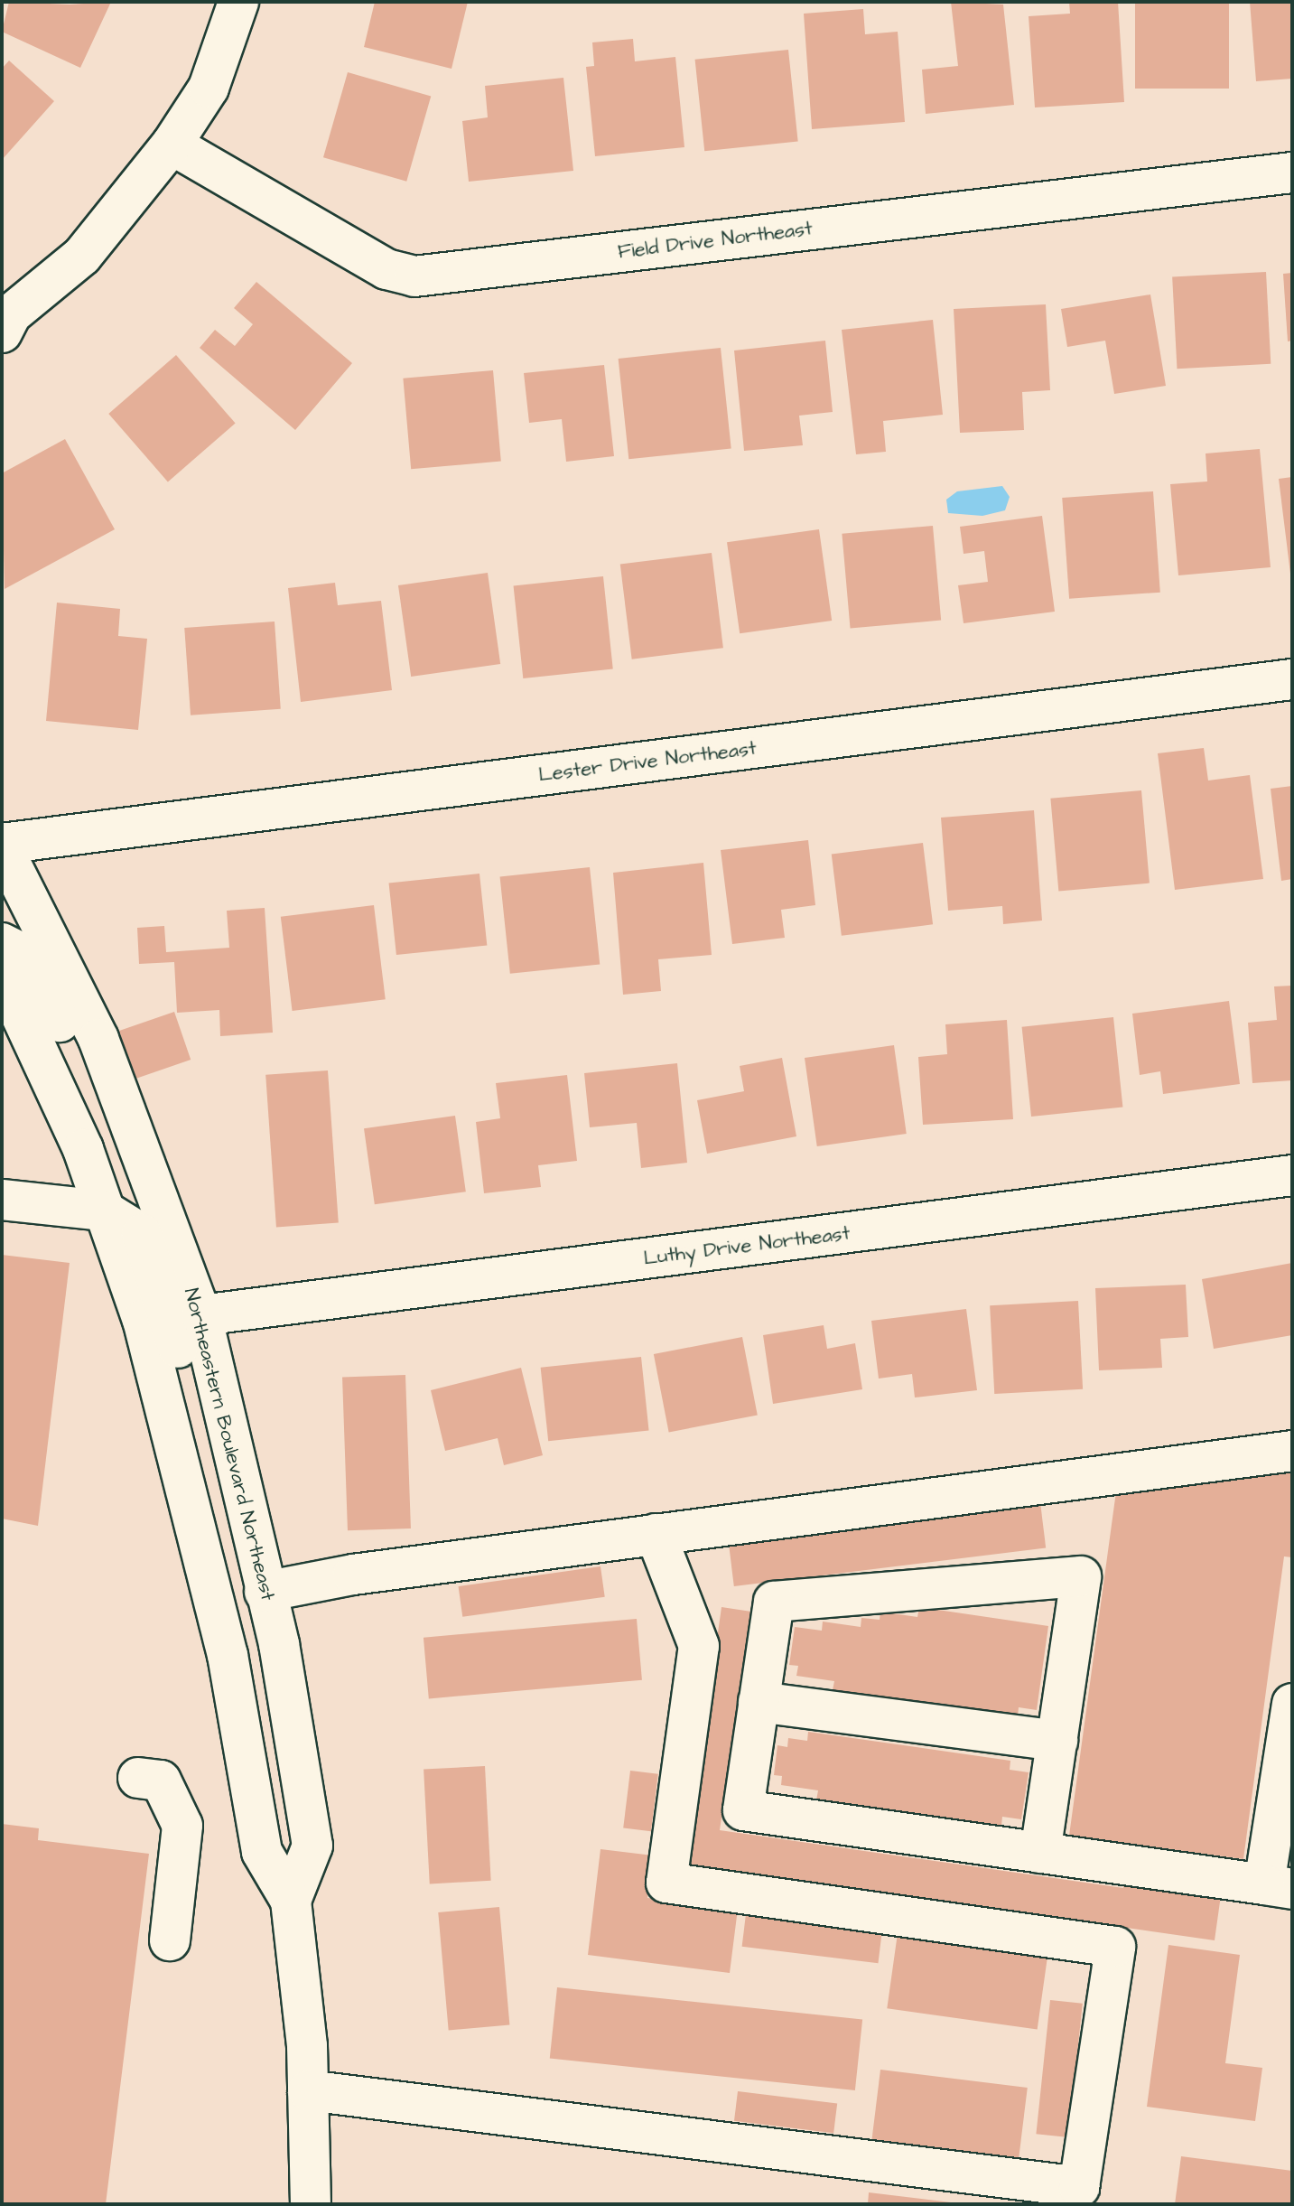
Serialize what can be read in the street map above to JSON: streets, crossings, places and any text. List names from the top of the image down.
{
  "streets": {
    "street": [
      "Field Drive Northeast",
      "Lester Drive Northeast",
      "Luthy Drive Northeast",
      "Northeastern Boulevard Northeast"
    ]
  },
  "crossings": [
    ["Lester Drive Northeast", "Northeastern Boulevard Northeast"],
    ["Luthy Drive Northeast", "Northeastern Boulevard Northeast"]
  ]
}
